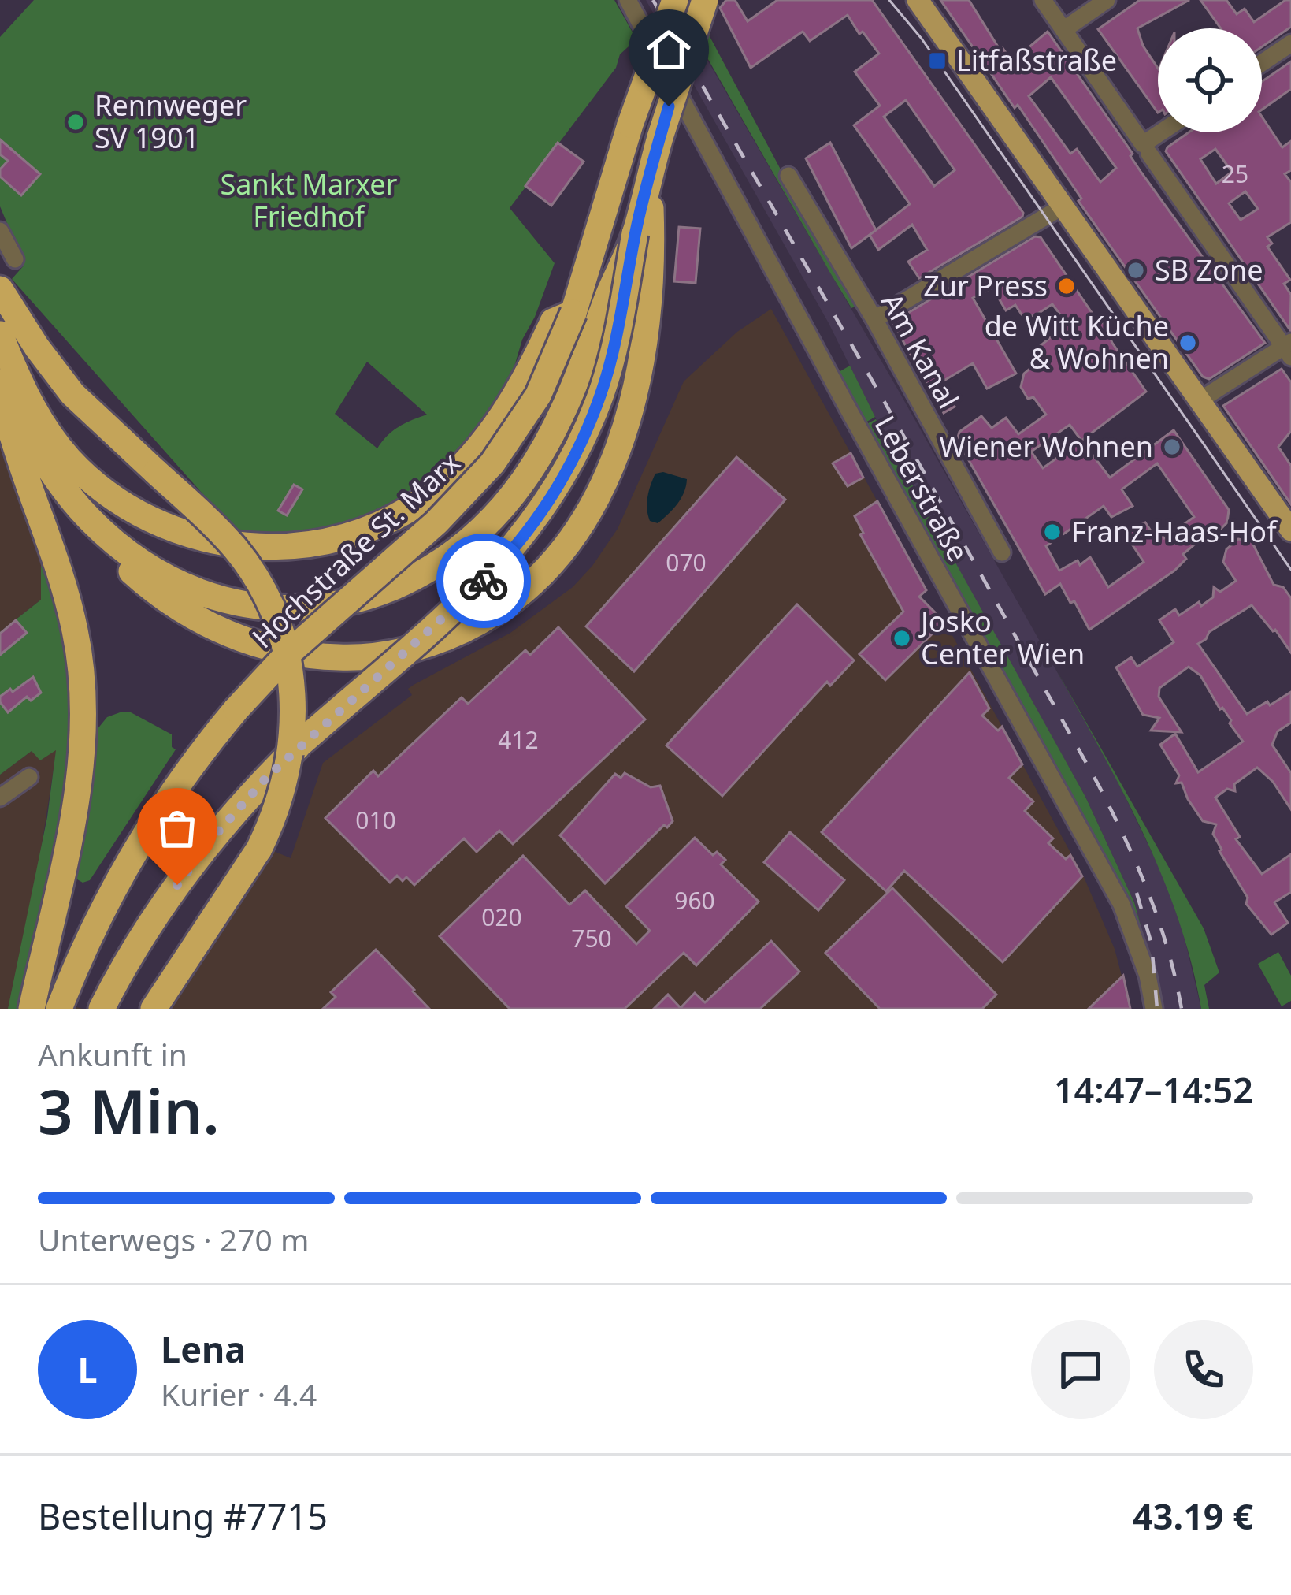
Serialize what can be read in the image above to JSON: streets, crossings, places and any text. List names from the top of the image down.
{
  "streets": {
    "highway": ["Hochstraße St. Marx"],
    "street": ["Am Kanal", "Leberstraße"]
  },
  "parks": ["Sankt Marxer Friedhof"],
  "places": {
    "transit": ["Litfaßstraße"],
    "other": [
      "Rennweger SV 1901",
      "SB Zone",
      "Zur Press",
      "de Witt Küche & Wohnen",
      "Wiener Wohnen",
      "Franz-Haas-Hof",
      "Josko Center Wien"
    ]
  },
  "house_numbers": [
    "25",
    "070",
    "412",
    "010",
    "960",
    "020",
    "750"
  ],
  "page": {
    "heading": ["3 Min.", "Ankunft in", "14:47–14:52"],
    "panel": [
      "Lena",
      "Kurier · 4.4",
      "Bestellung #7715",
      "43.19 €"
    ],
    "bar": "Unterwegs · 270 m",
    "round": "L"
  }
}
